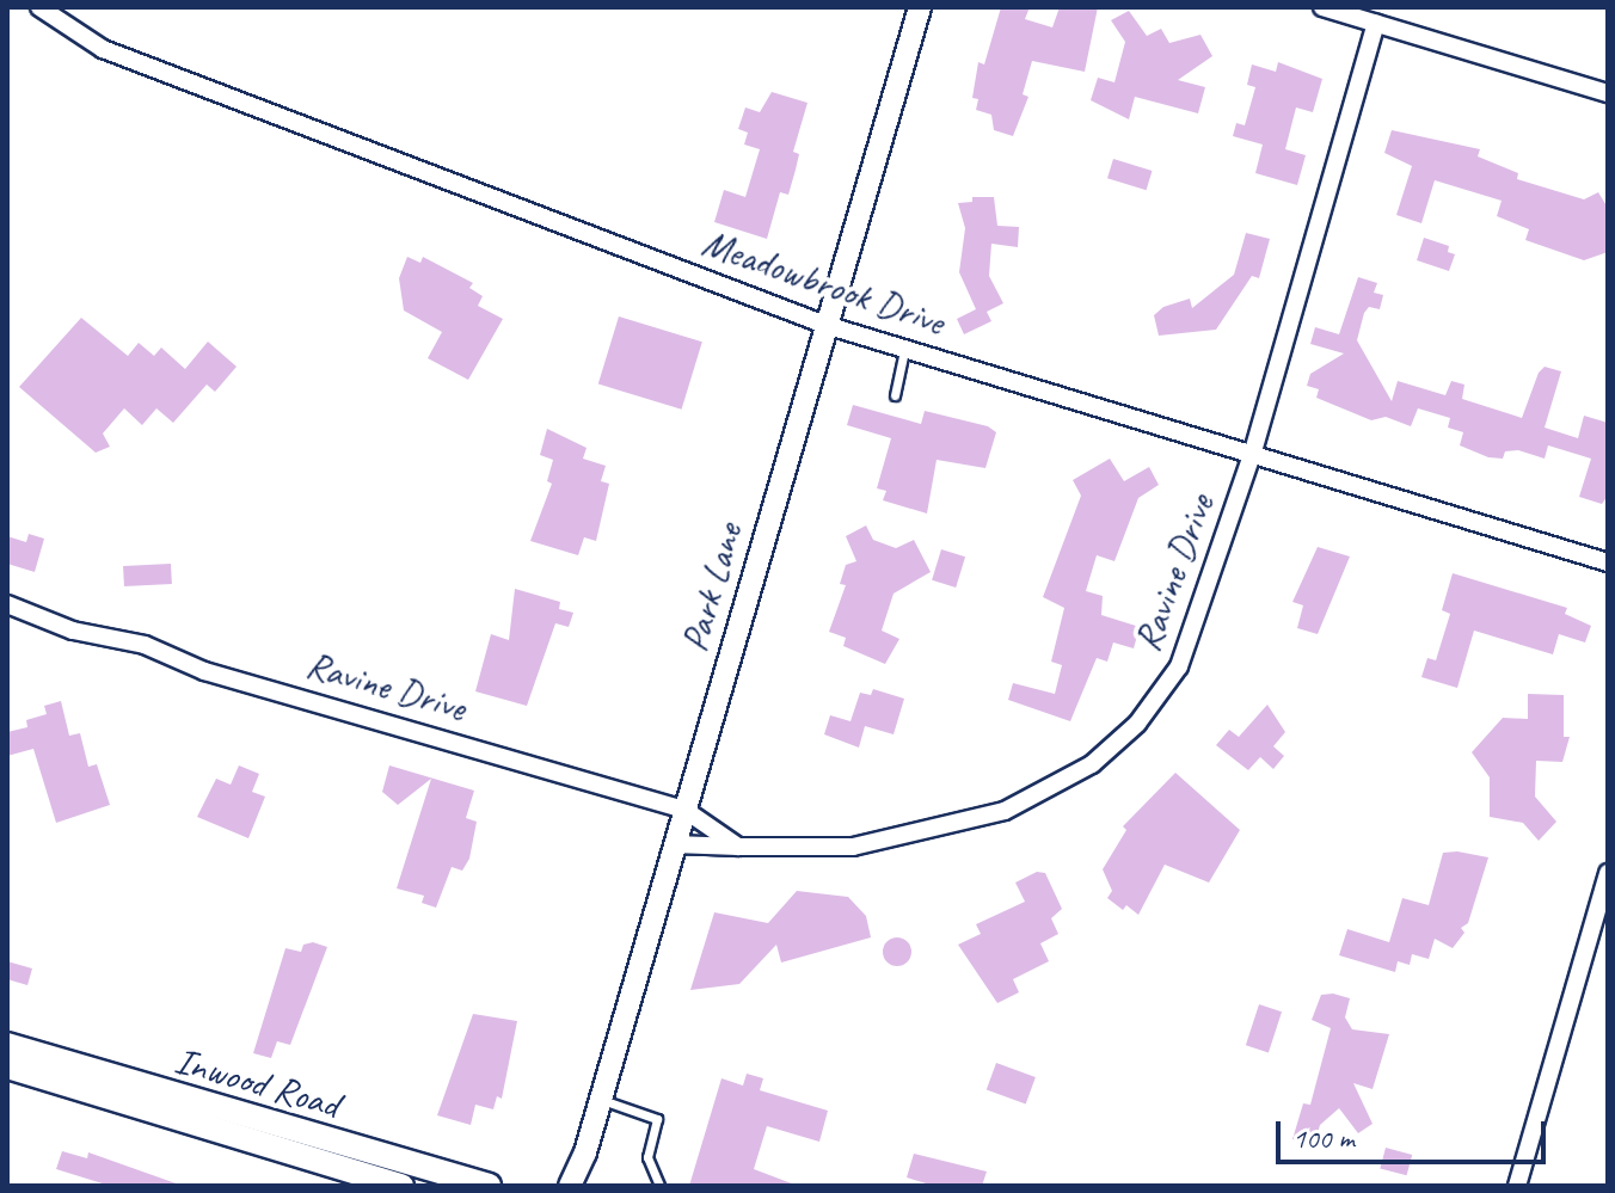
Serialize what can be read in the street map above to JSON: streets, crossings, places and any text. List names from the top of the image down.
{
  "streets": {
    "main road": ["Inwood Road"],
    "street": ["Meadowbrook Drive", "Ravine Drive", "Park Lane"]
  },
  "crossings": [
    ["Meadowbrook Drive", "Ravine Drive"],
    ["Meadowbrook Drive", "Park Lane"],
    ["Ravine Drive", "Park Lane"]
  ],
  "scale_bar": "100 m"
}
